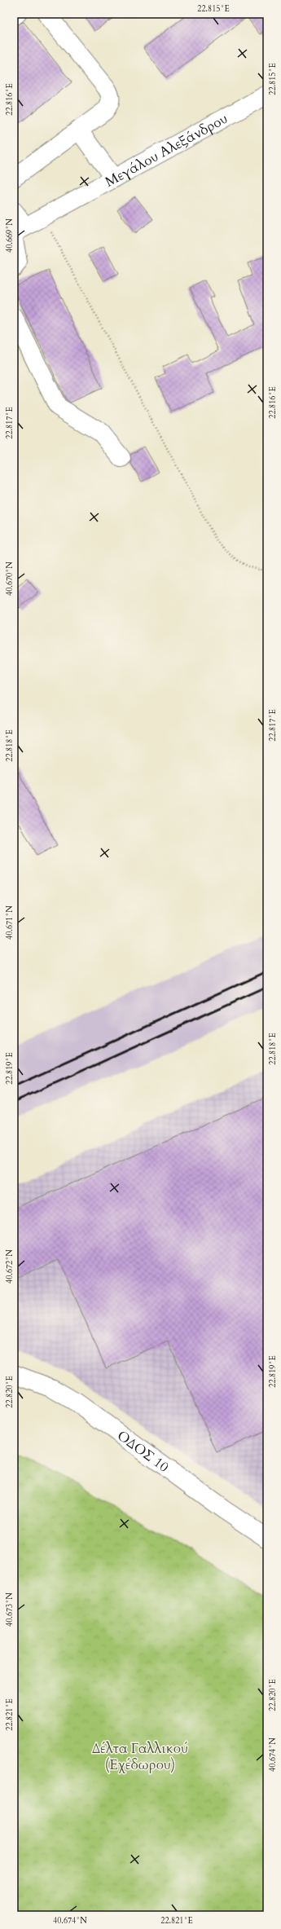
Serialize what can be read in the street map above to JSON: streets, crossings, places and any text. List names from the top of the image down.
{
  "streets": {
    "street": ["Μεγάλου Αλεξάνδρου", "ΟΔΟΣ 10"]
  },
  "parks": ["Δέλτα Γαλλικού (Εχέδωρου)"],
  "coordinates": [
    "22.815°E",
    "22.816°E",
    "40.669°N",
    "22.817°E",
    "40.670°N",
    "22.818°E",
    "40.671°N",
    "22.819°E",
    "40.672°N",
    "22.820°E",
    "40.673°N",
    "22.821°E",
    "40.674°N"
  ]
}
